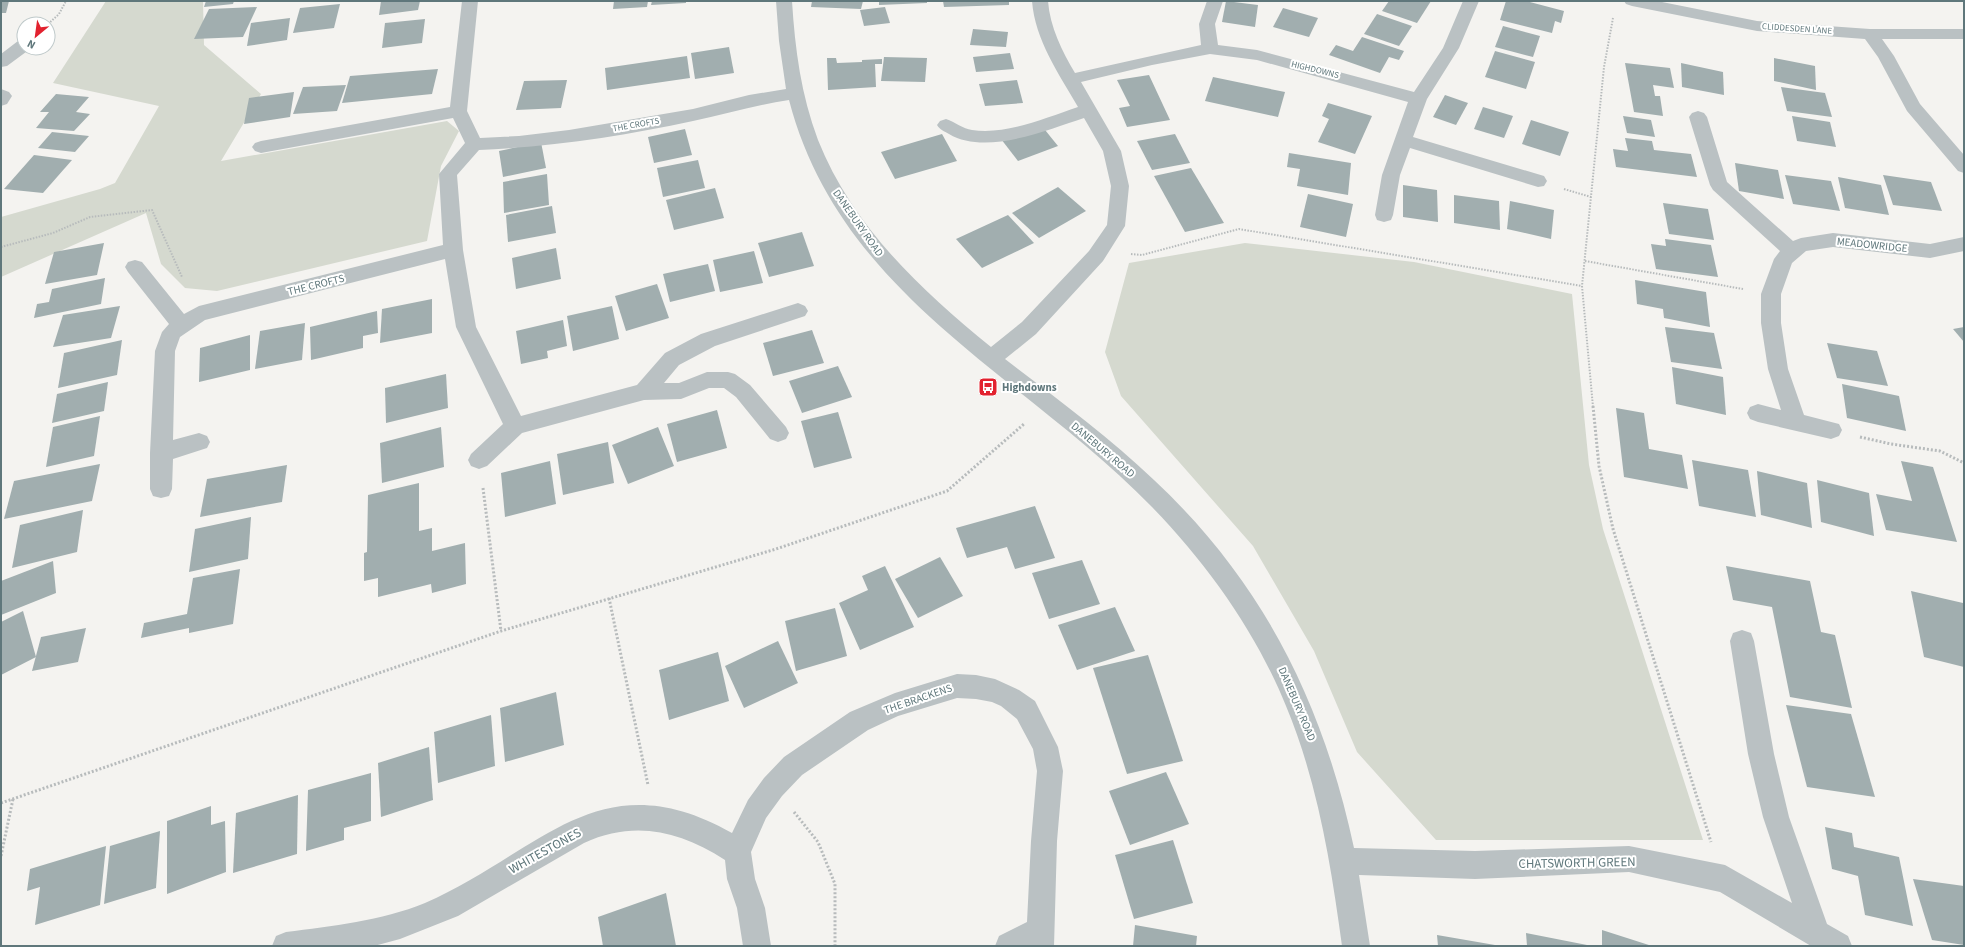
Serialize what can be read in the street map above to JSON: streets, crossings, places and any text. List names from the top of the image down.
{
  "streets": {
    "street": [
      "CLIDDESDEN LANE",
      "HIGHDOWNS",
      "THE CROFTS",
      "DANEBURY ROAD",
      "MEADOWRIDGE",
      "THE BRACKENS",
      "WHITESTONES",
      "CHATSWORTH GREEN"
    ]
  },
  "crossings": [
    ["THE CROFTS", "DANEBURY ROAD"],
    ["DANEBURY ROAD", "CHATSWORTH GREEN"],
    ["THE BRACKENS", "WHITESTONES"]
  ],
  "places": {
    "bus stop": ["Highdowns"]
  },
  "north": "bottom left"
}
